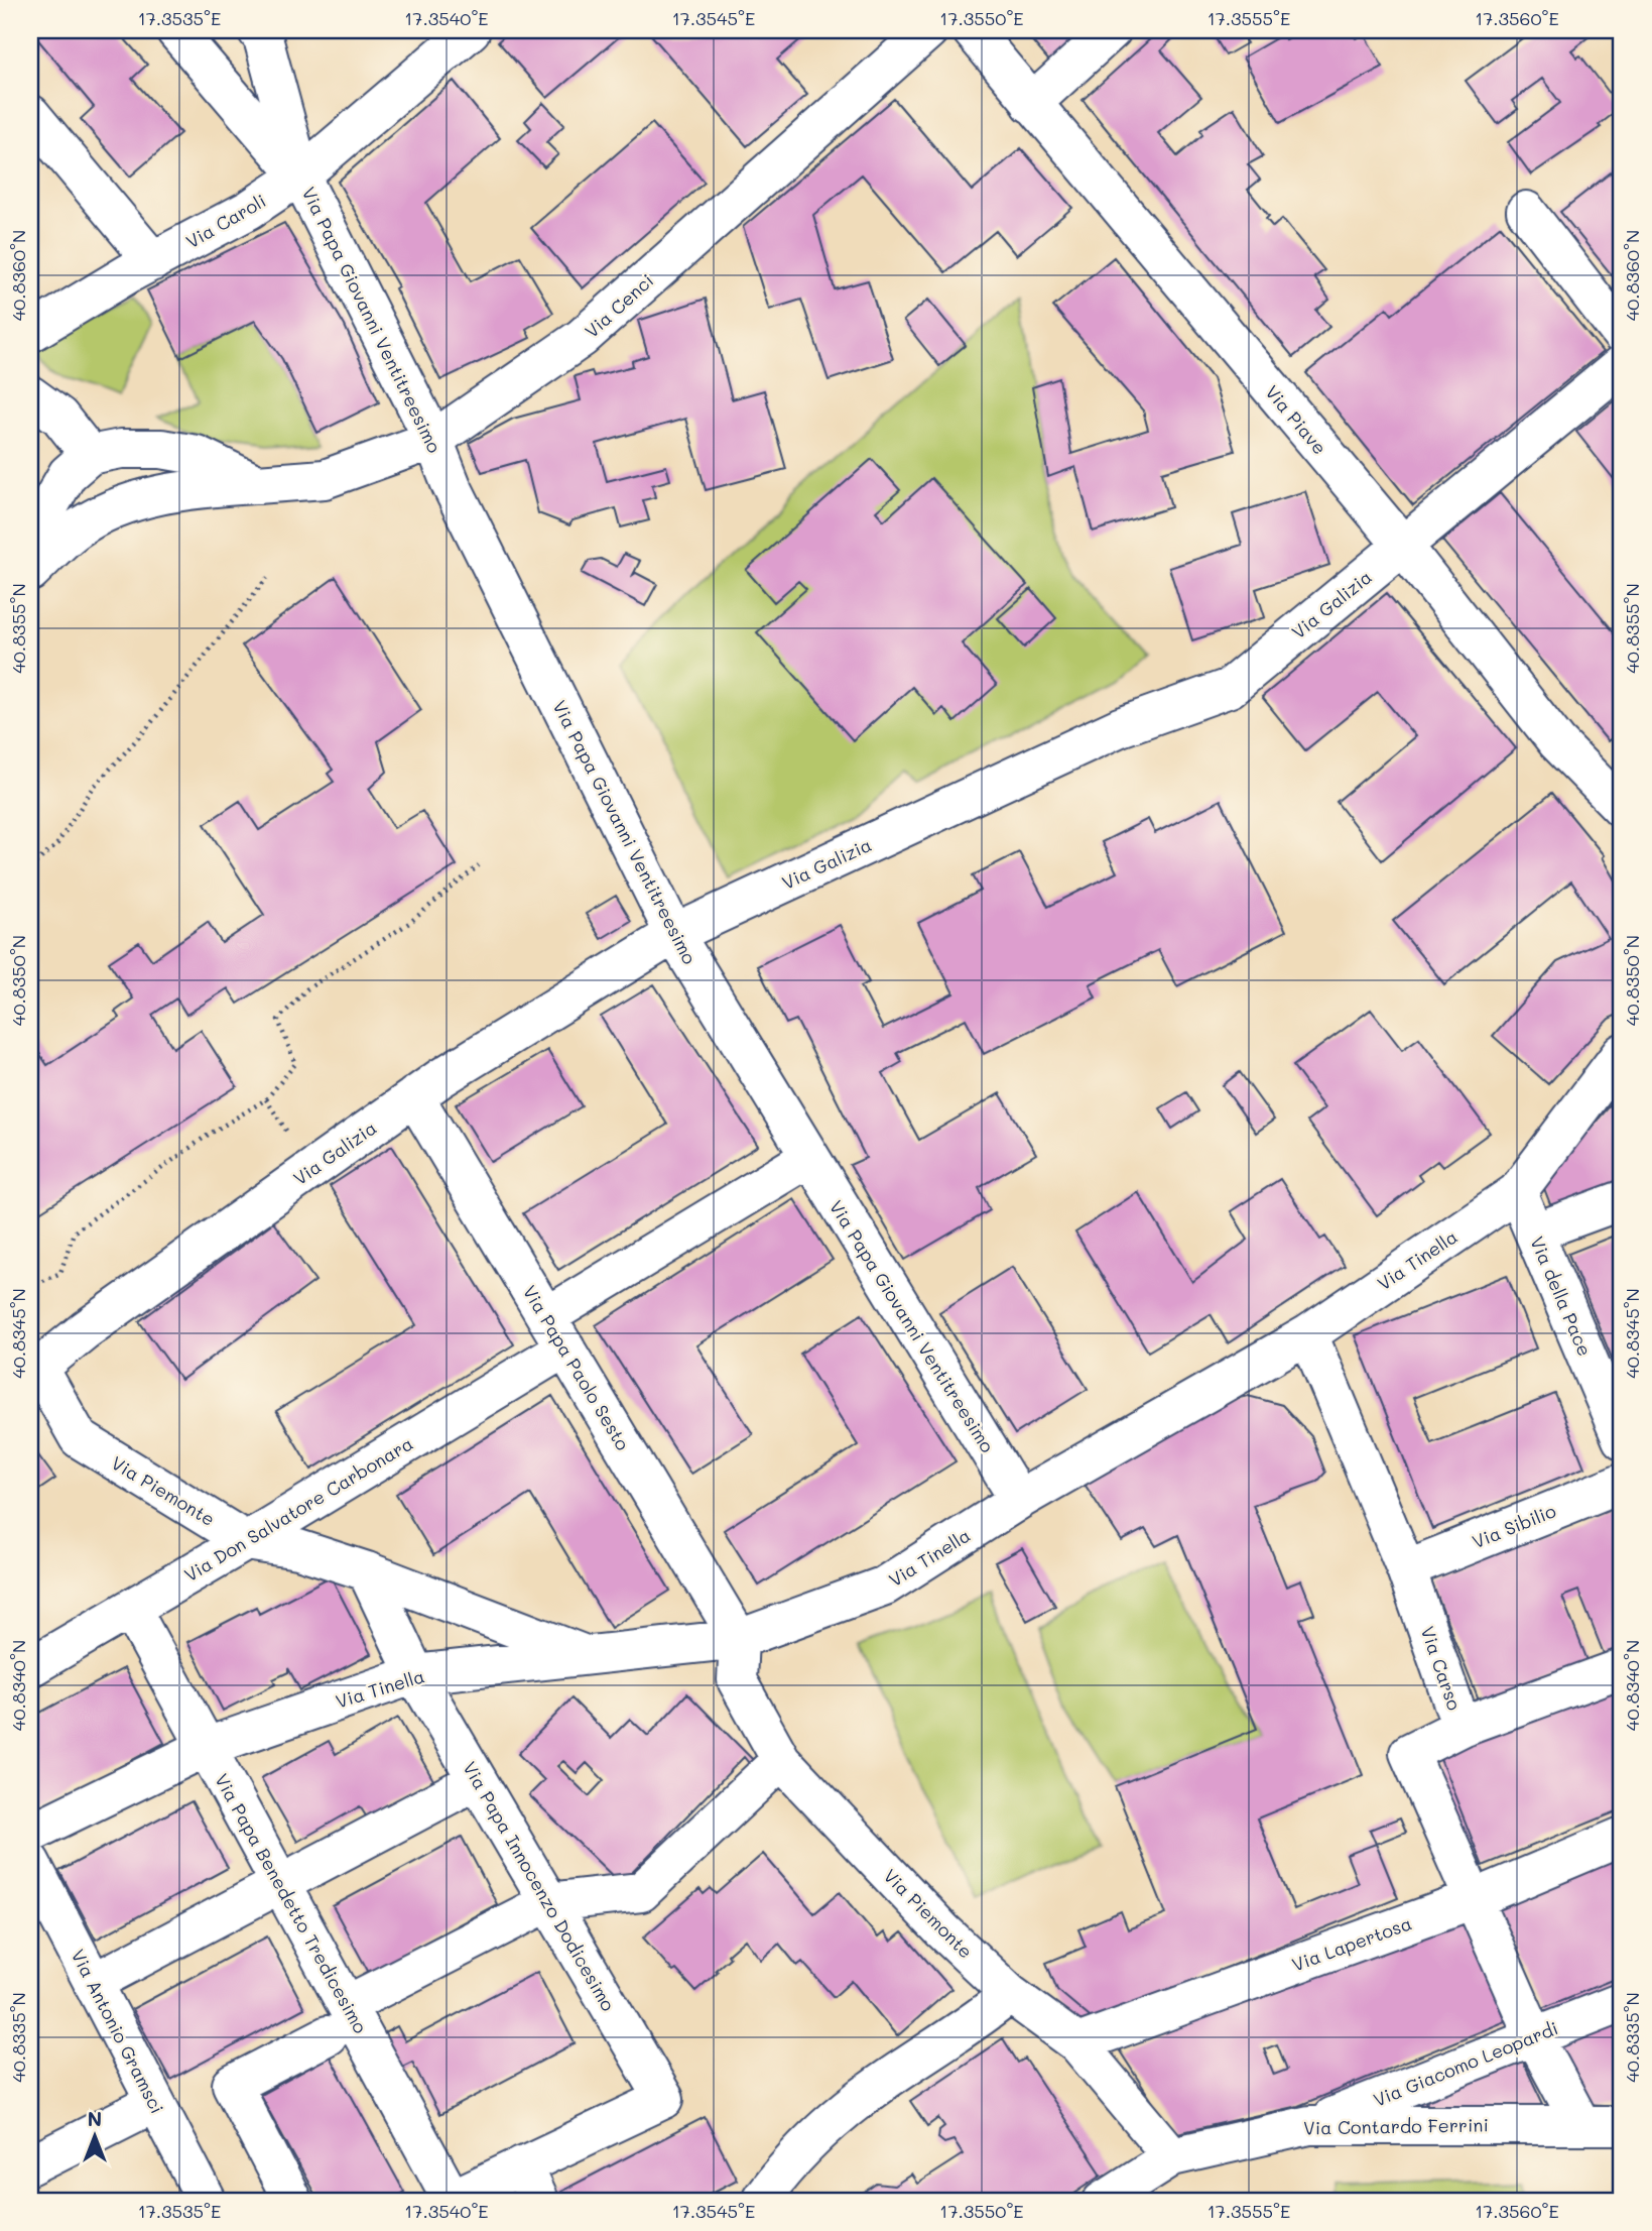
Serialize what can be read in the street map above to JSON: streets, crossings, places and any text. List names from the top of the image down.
{
  "streets": {
    "street": [
      "Via Caroli",
      "Via Cenci",
      "Via Papa Giovanni Ventitreesimo",
      "Via Piave",
      "Via Galizia",
      "Via Tinella",
      "Via della Pace",
      "Via Papa Paolo Sesto",
      "Via Piemonte",
      "Via Don Salvatore Carbonara",
      "Via Sibilio",
      "Via Carso",
      "Via Papa Innocenzo Dodicesimo",
      "Via Papa Benedetto Tredicesimo",
      "Via Lapertosa",
      "Via Antonio Gramsci",
      "Via Giacomo Leopardi",
      "Via Contardo Ferrini"
    ]
  },
  "crossings": [
    ["Via Caroli", "Via Papa Giovanni Ventitreesimo"],
    ["Via Cenci", "Via Papa Giovanni Ventitreesimo"],
    ["Via Papa Giovanni Ventitreesimo", "Via Galizia"],
    ["Via Papa Giovanni Ventitreesimo", "Via Tinella"],
    ["Via Papa Giovanni Ventitreesimo", "Via Don Salvatore Carbonara"],
    ["Via Piave", "Via Galizia"],
    ["Via Galizia", "Via Papa Paolo Sesto"],
    ["Via Galizia", "Via Piemonte"],
    ["Via Tinella", "Via della Pace"],
    ["Via Tinella", "Via Papa Paolo Sesto"],
    ["Via Tinella", "Via Piemonte"],
    ["Via Tinella", "Via Carso"],
    ["Via Tinella", "Via Papa Innocenzo Dodicesimo"],
    ["Via Tinella", "Via Papa Benedetto Tredicesimo"],
    ["Via Papa Paolo Sesto", "Via Piemonte"],
    ["Via Papa Paolo Sesto", "Via Don Salvatore Carbonara"],
    ["Via Piemonte", "Via Don Salvatore Carbonara"],
    ["Via Piemonte", "Via Lapertosa"],
    ["Via Piemonte", "Via Contardo Ferrini"],
    ["Via Don Salvatore Carbonara", "Via Papa Benedetto Tredicesimo"],
    ["Via Sibilio", "Via Carso"],
    ["Via Carso", "Via Lapertosa"],
    ["Via Carso", "Via Giacomo Leopardi"],
    ["Via Carso", "Via Contardo Ferrini"],
    ["Via Giacomo Leopardi", "Via Contardo Ferrini"]
  ],
  "north": "top",
  "coordinates": [
    "17.3535°E",
    "17.3540°E",
    "17.3545°E",
    "17.3550°E",
    "17.3555°E",
    "17.3560°E",
    "40.8360°N",
    "40.8355°N",
    "40.8350°N",
    "40.8345°N",
    "40.8340°N",
    "40.8335°N"
  ]
}
